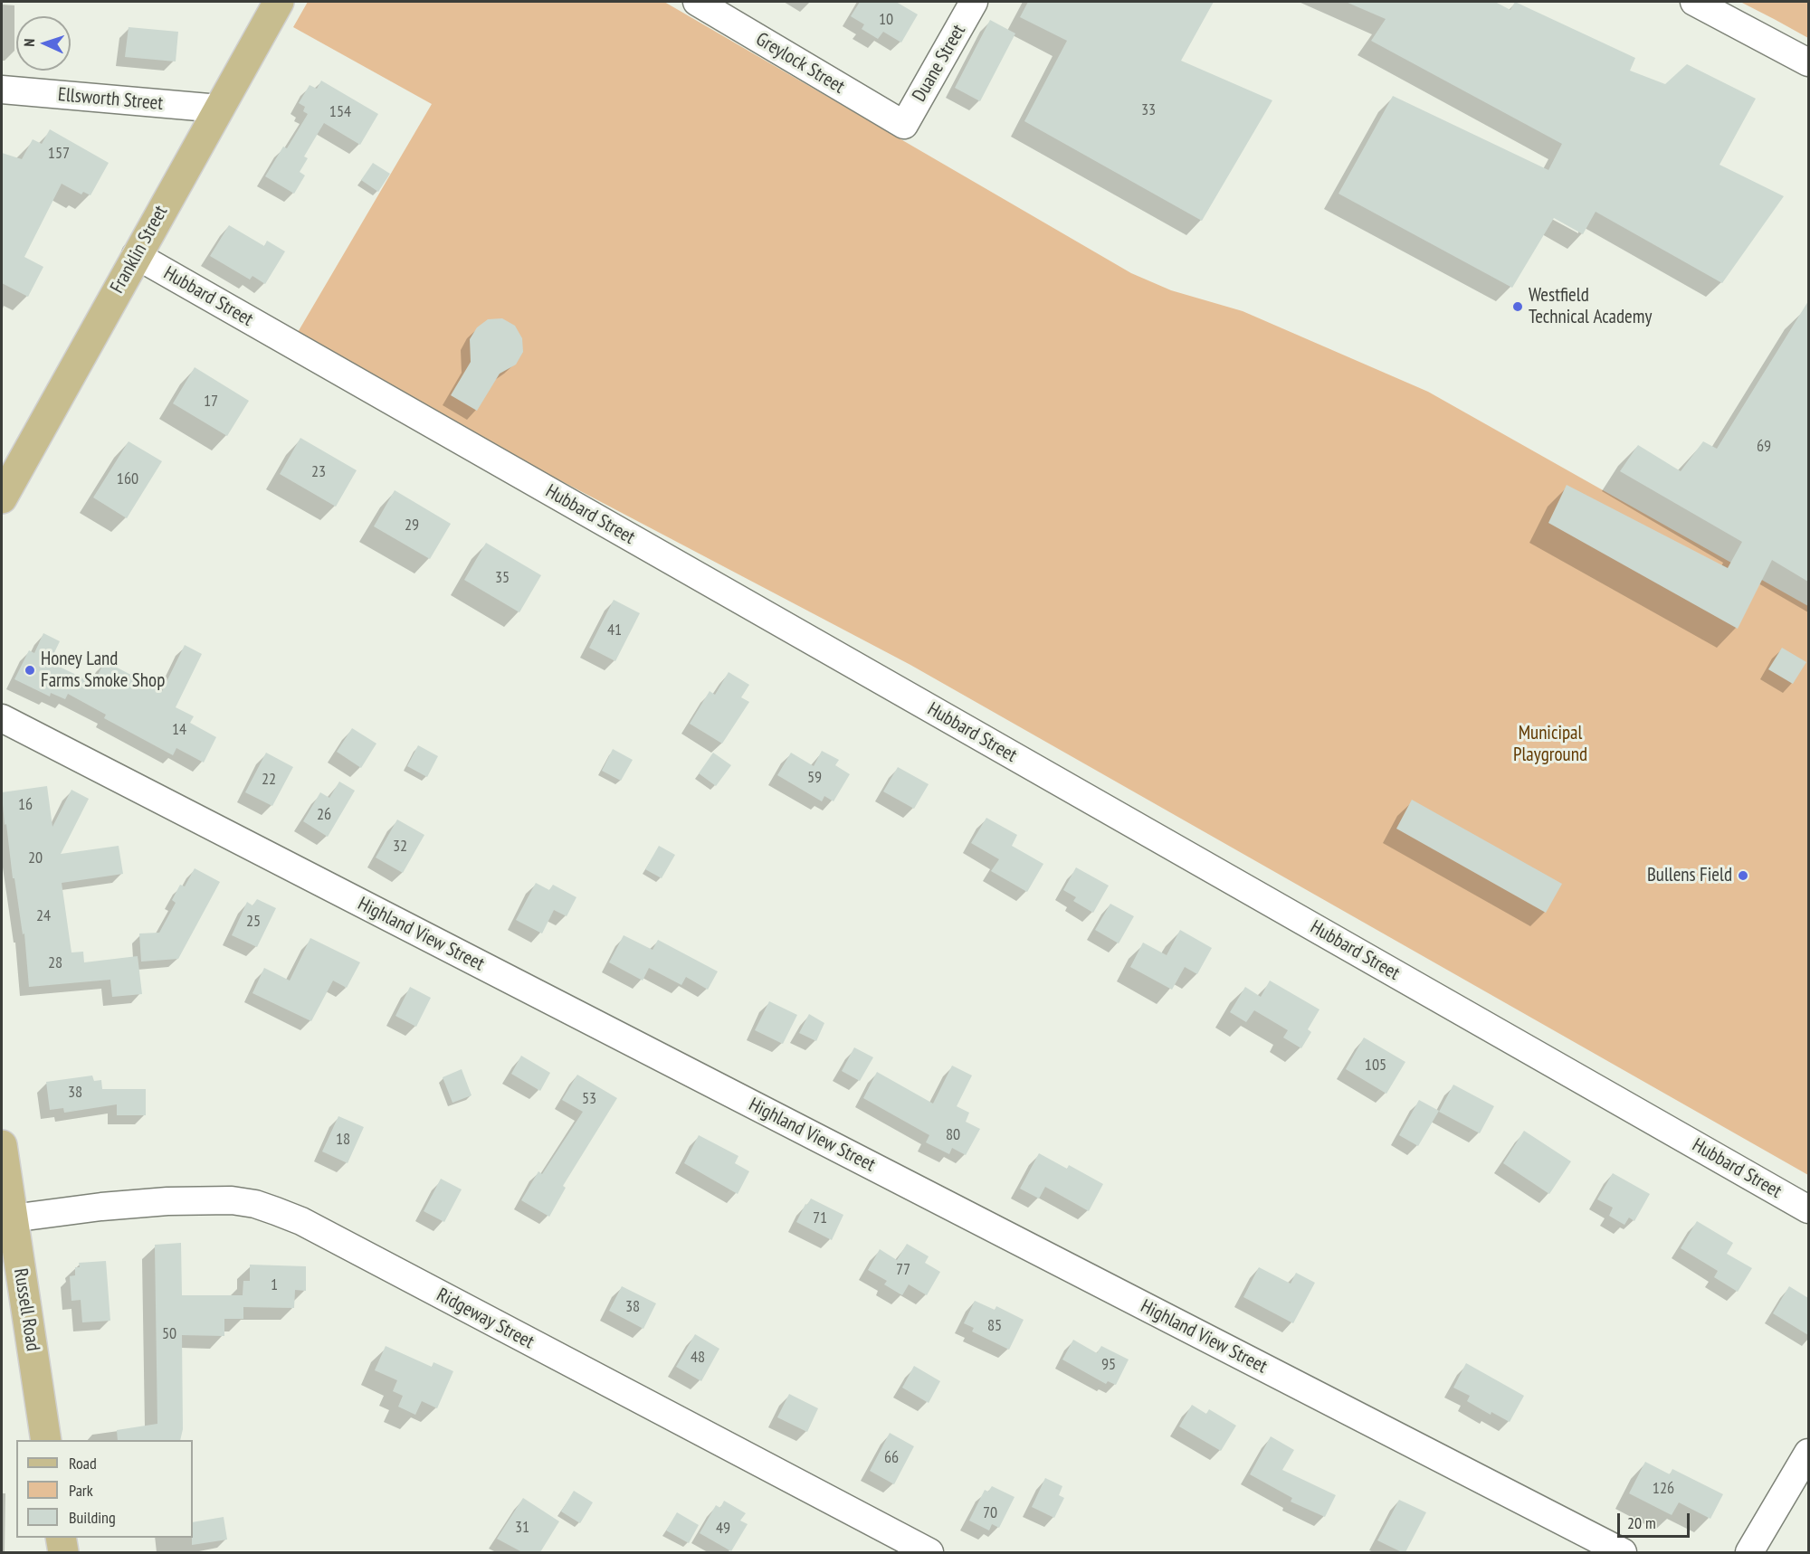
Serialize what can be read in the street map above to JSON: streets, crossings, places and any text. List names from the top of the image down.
{
  "streets": {
    "main road": ["Franklin Street", "Russell Road"],
    "street": [
      "Greylock Street",
      "Duane Street",
      "Ellsworth Street",
      "Hubbard Street",
      "Highland View Street",
      "Ridgeway Street"
    ]
  },
  "crossings": [
    ["Greylock Street", "Duane Street"],
    ["Ellsworth Street", "Franklin Street"],
    ["Franklin Street", "Hubbard Street"],
    ["Russell Road", "Ridgeway Street"]
  ],
  "parks": ["Municipal Playground"],
  "places": ["Westfield Technical Academy", "Honey Land Farms Smoke Shop", "Bullens Field"],
  "house_numbers": [
    "10",
    "33",
    "154",
    "157",
    "17",
    "69",
    "23",
    "160",
    "29",
    "35",
    "41",
    "14",
    "59",
    "22",
    "16",
    "26",
    "32",
    "20",
    "24",
    "25",
    "28",
    "105",
    "38",
    "53",
    "80",
    "18",
    "71",
    "77",
    "1",
    "38",
    "85",
    "50",
    "48",
    "95",
    "66",
    "126",
    "70",
    "31",
    "49"
  ],
  "legend": ["Road", "Park", "Building"],
  "scale_bar": "20 m",
  "north": "left"
}
